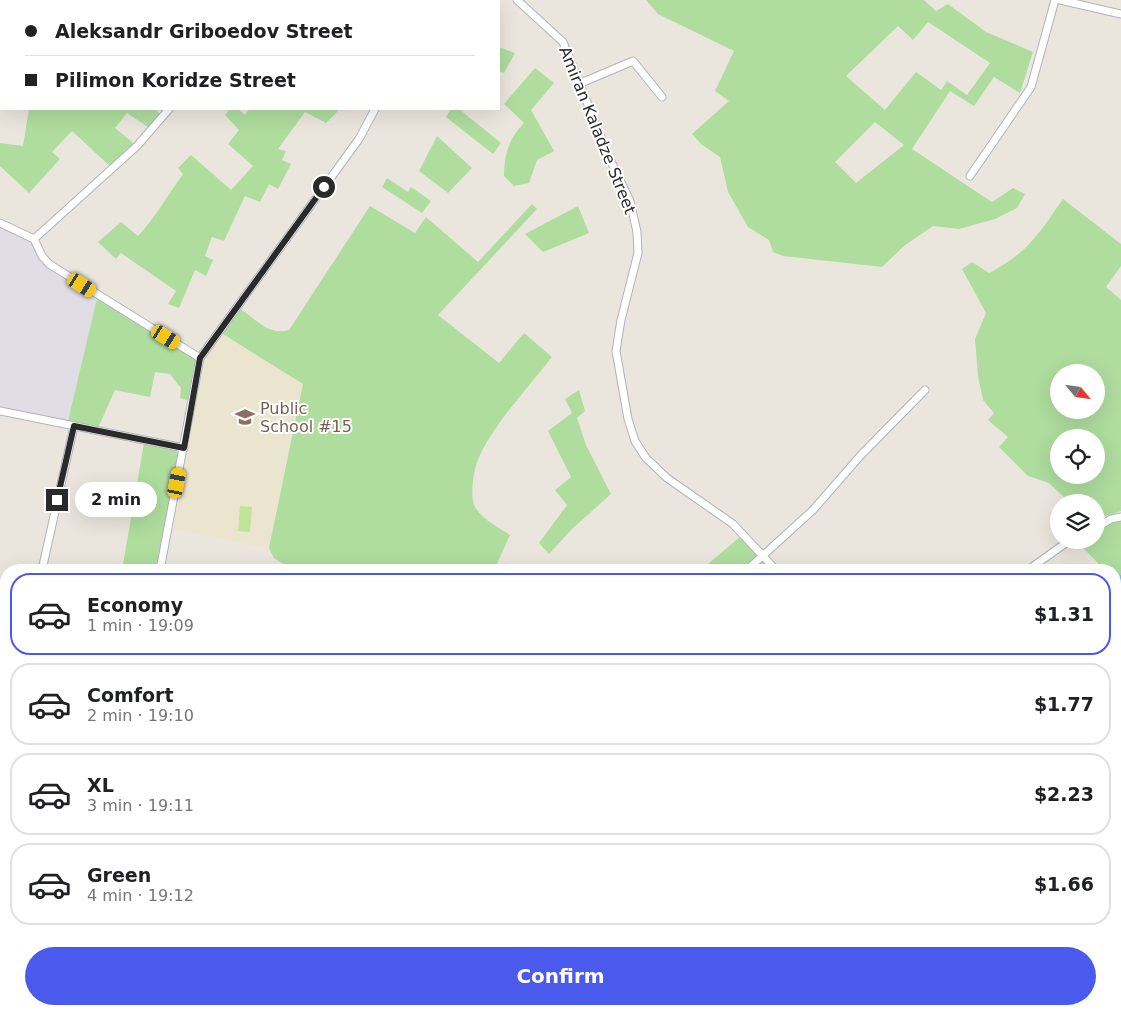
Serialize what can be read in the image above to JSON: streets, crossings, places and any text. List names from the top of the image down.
{
  "streets": {
    "street": ["Amiran Kaladze Street"]
  },
  "places": {
    "school or university": ["Public School #15"]
  },
  "north": "bottom right",
  "page": {
    "banner": ["Aleksandr Griboedov Street", "Pilimon Koridze Street"],
    "bubble": "2 min",
    "list": [
      {
        "name": "Economy",
        "note": "1 min · 19:09",
        "value": "$1.31"
      },
      {
        "name": "Comfort",
        "note": "2 min · 19:10",
        "value": "$1.77"
      },
      {
        "name": "XL",
        "note": "3 min · 19:11",
        "value": "$2.23"
      },
      {
        "name": "Green",
        "note": "4 min · 19:12",
        "value": "$1.66"
      }
    ],
    "buttons": "Confirm"
  }
}
